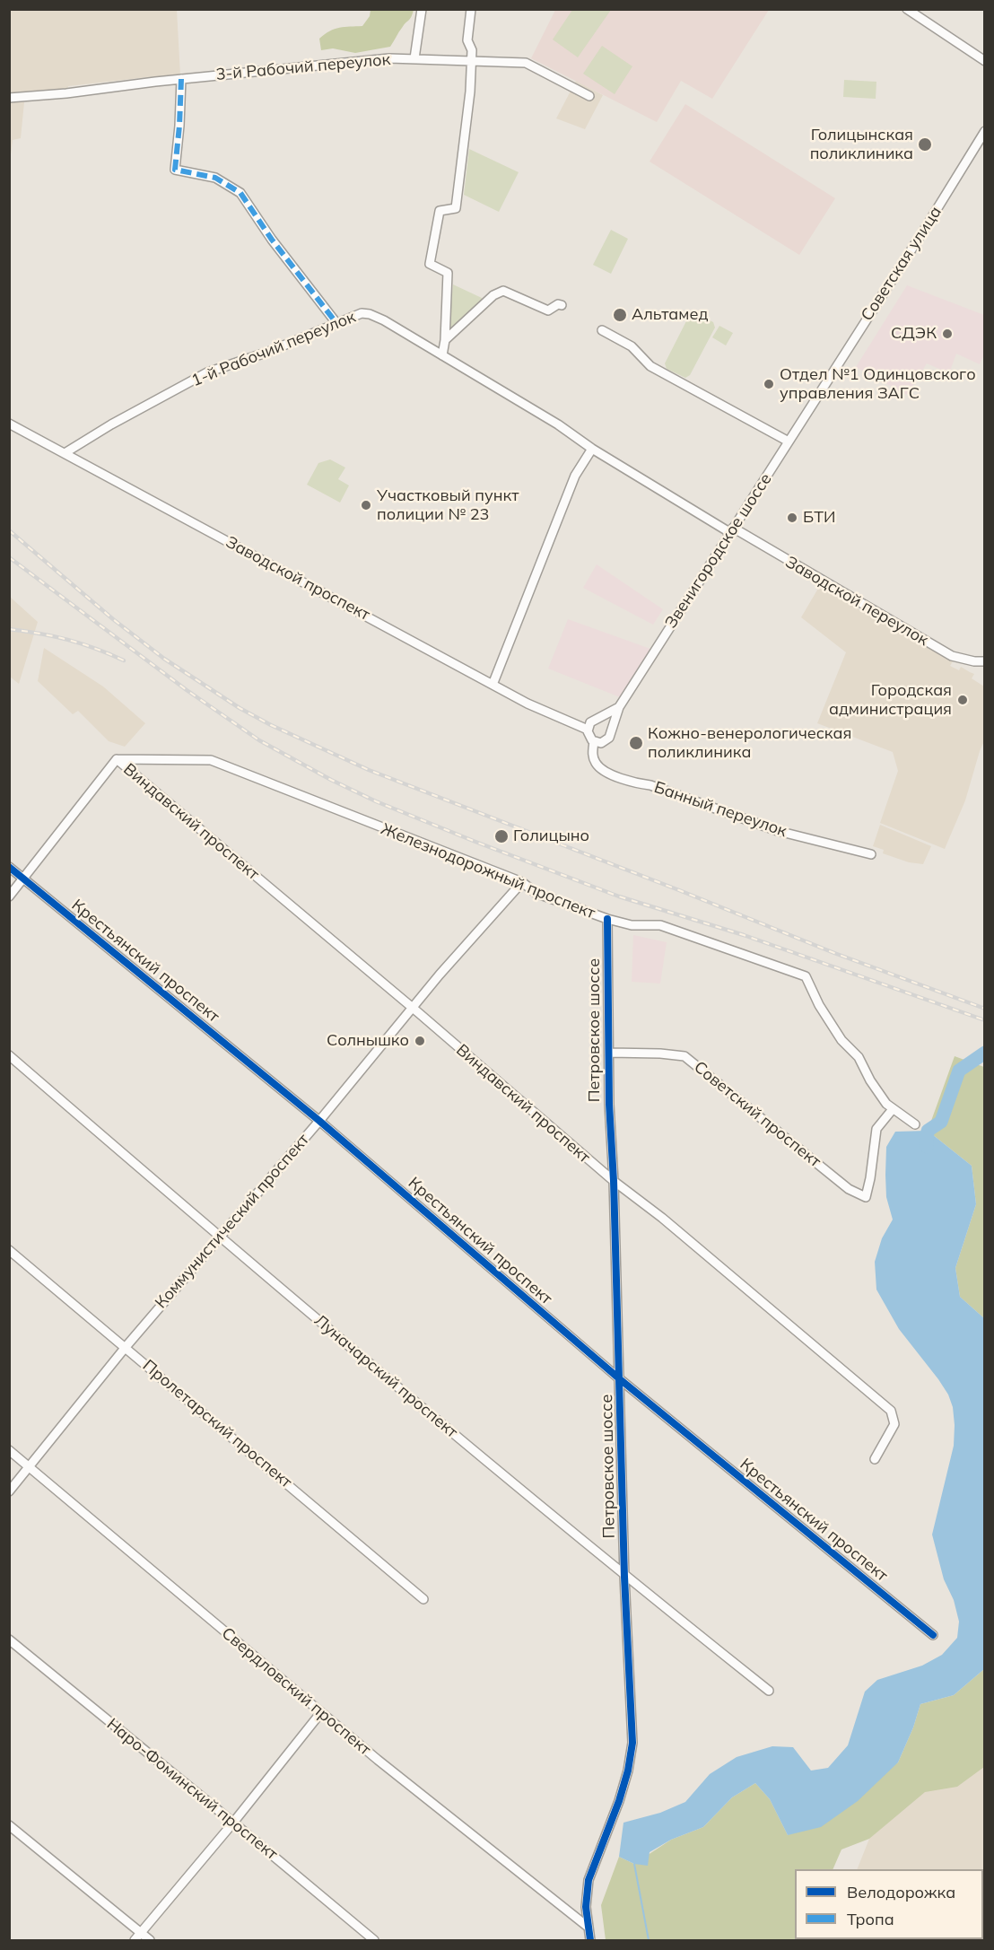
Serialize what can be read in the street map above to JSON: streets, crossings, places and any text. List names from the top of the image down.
{
  "streets": {
    "street": [
      "3-й Рабочий переулок",
      "Советская улица",
      "1-й Рабочий переулок",
      "Звенигородское шоссе",
      "Заводской проспект",
      "Заводской переулок",
      "Банный переулок",
      "Виндавский проспект",
      "Железнодорожный проспект",
      "Крестьянский проспект",
      "Петровское шоссе",
      "Советский проспект",
      "Коммунистический проспект",
      "Луначарский проспект",
      "Пролетарский проспект",
      "Свердловский проспект",
      "Наро-Фоминский проспект"
    ]
  },
  "crossings": [
    ["Советская улица", "Звенигородское шоссе"],
    ["1-й Рабочий переулок", "Звенигородское шоссе"],
    ["1-й Рабочий переулок", "Заводской проспект"],
    ["1-й Рабочий переулок", "Заводской переулок"],
    ["Звенигородское шоссе", "Заводской переулок"],
    ["Заводской проспект", "Банный переулок"],
    ["Виндавский проспект", "Железнодорожный проспект"],
    ["Виндавский проспект", "Петровское шоссе"],
    ["Виндавский проспект", "Коммунистический проспект"],
    ["Железнодорожный проспект", "Петровское шоссе"],
    ["Железнодорожный проспект", "Советский проспект"],
    ["Железнодорожный проспект", "Коммунистический проспект"],
    ["Крестьянский проспект", "Петровское шоссе"],
    ["Крестьянский проспект", "Коммунистический проспект"],
    ["Петровское шоссе", "Советский проспект"],
    ["Петровское шоссе", "Луначарский проспект"],
    ["Петровское шоссе", "Свердловский проспект"],
    ["Коммунистический проспект", "Луначарский проспект"],
    ["Коммунистический проспект", "Пролетарский проспект"],
    ["Коммунистический проспект", "Свердловский проспект"]
  ],
  "places": [
    "Голицынская поликлиника",
    "Альтамед",
    "СДЭК",
    "Отдел №1 Одинцовского управления ЗАГС",
    "Участковый пункт полиции № 23",
    "БТИ",
    "Городская администрация",
    "Кожно-венерологическая поликлиника",
    "Голицыно",
    "Солнышко"
  ],
  "legend": ["Велодорожка", "Тропа"]
}
